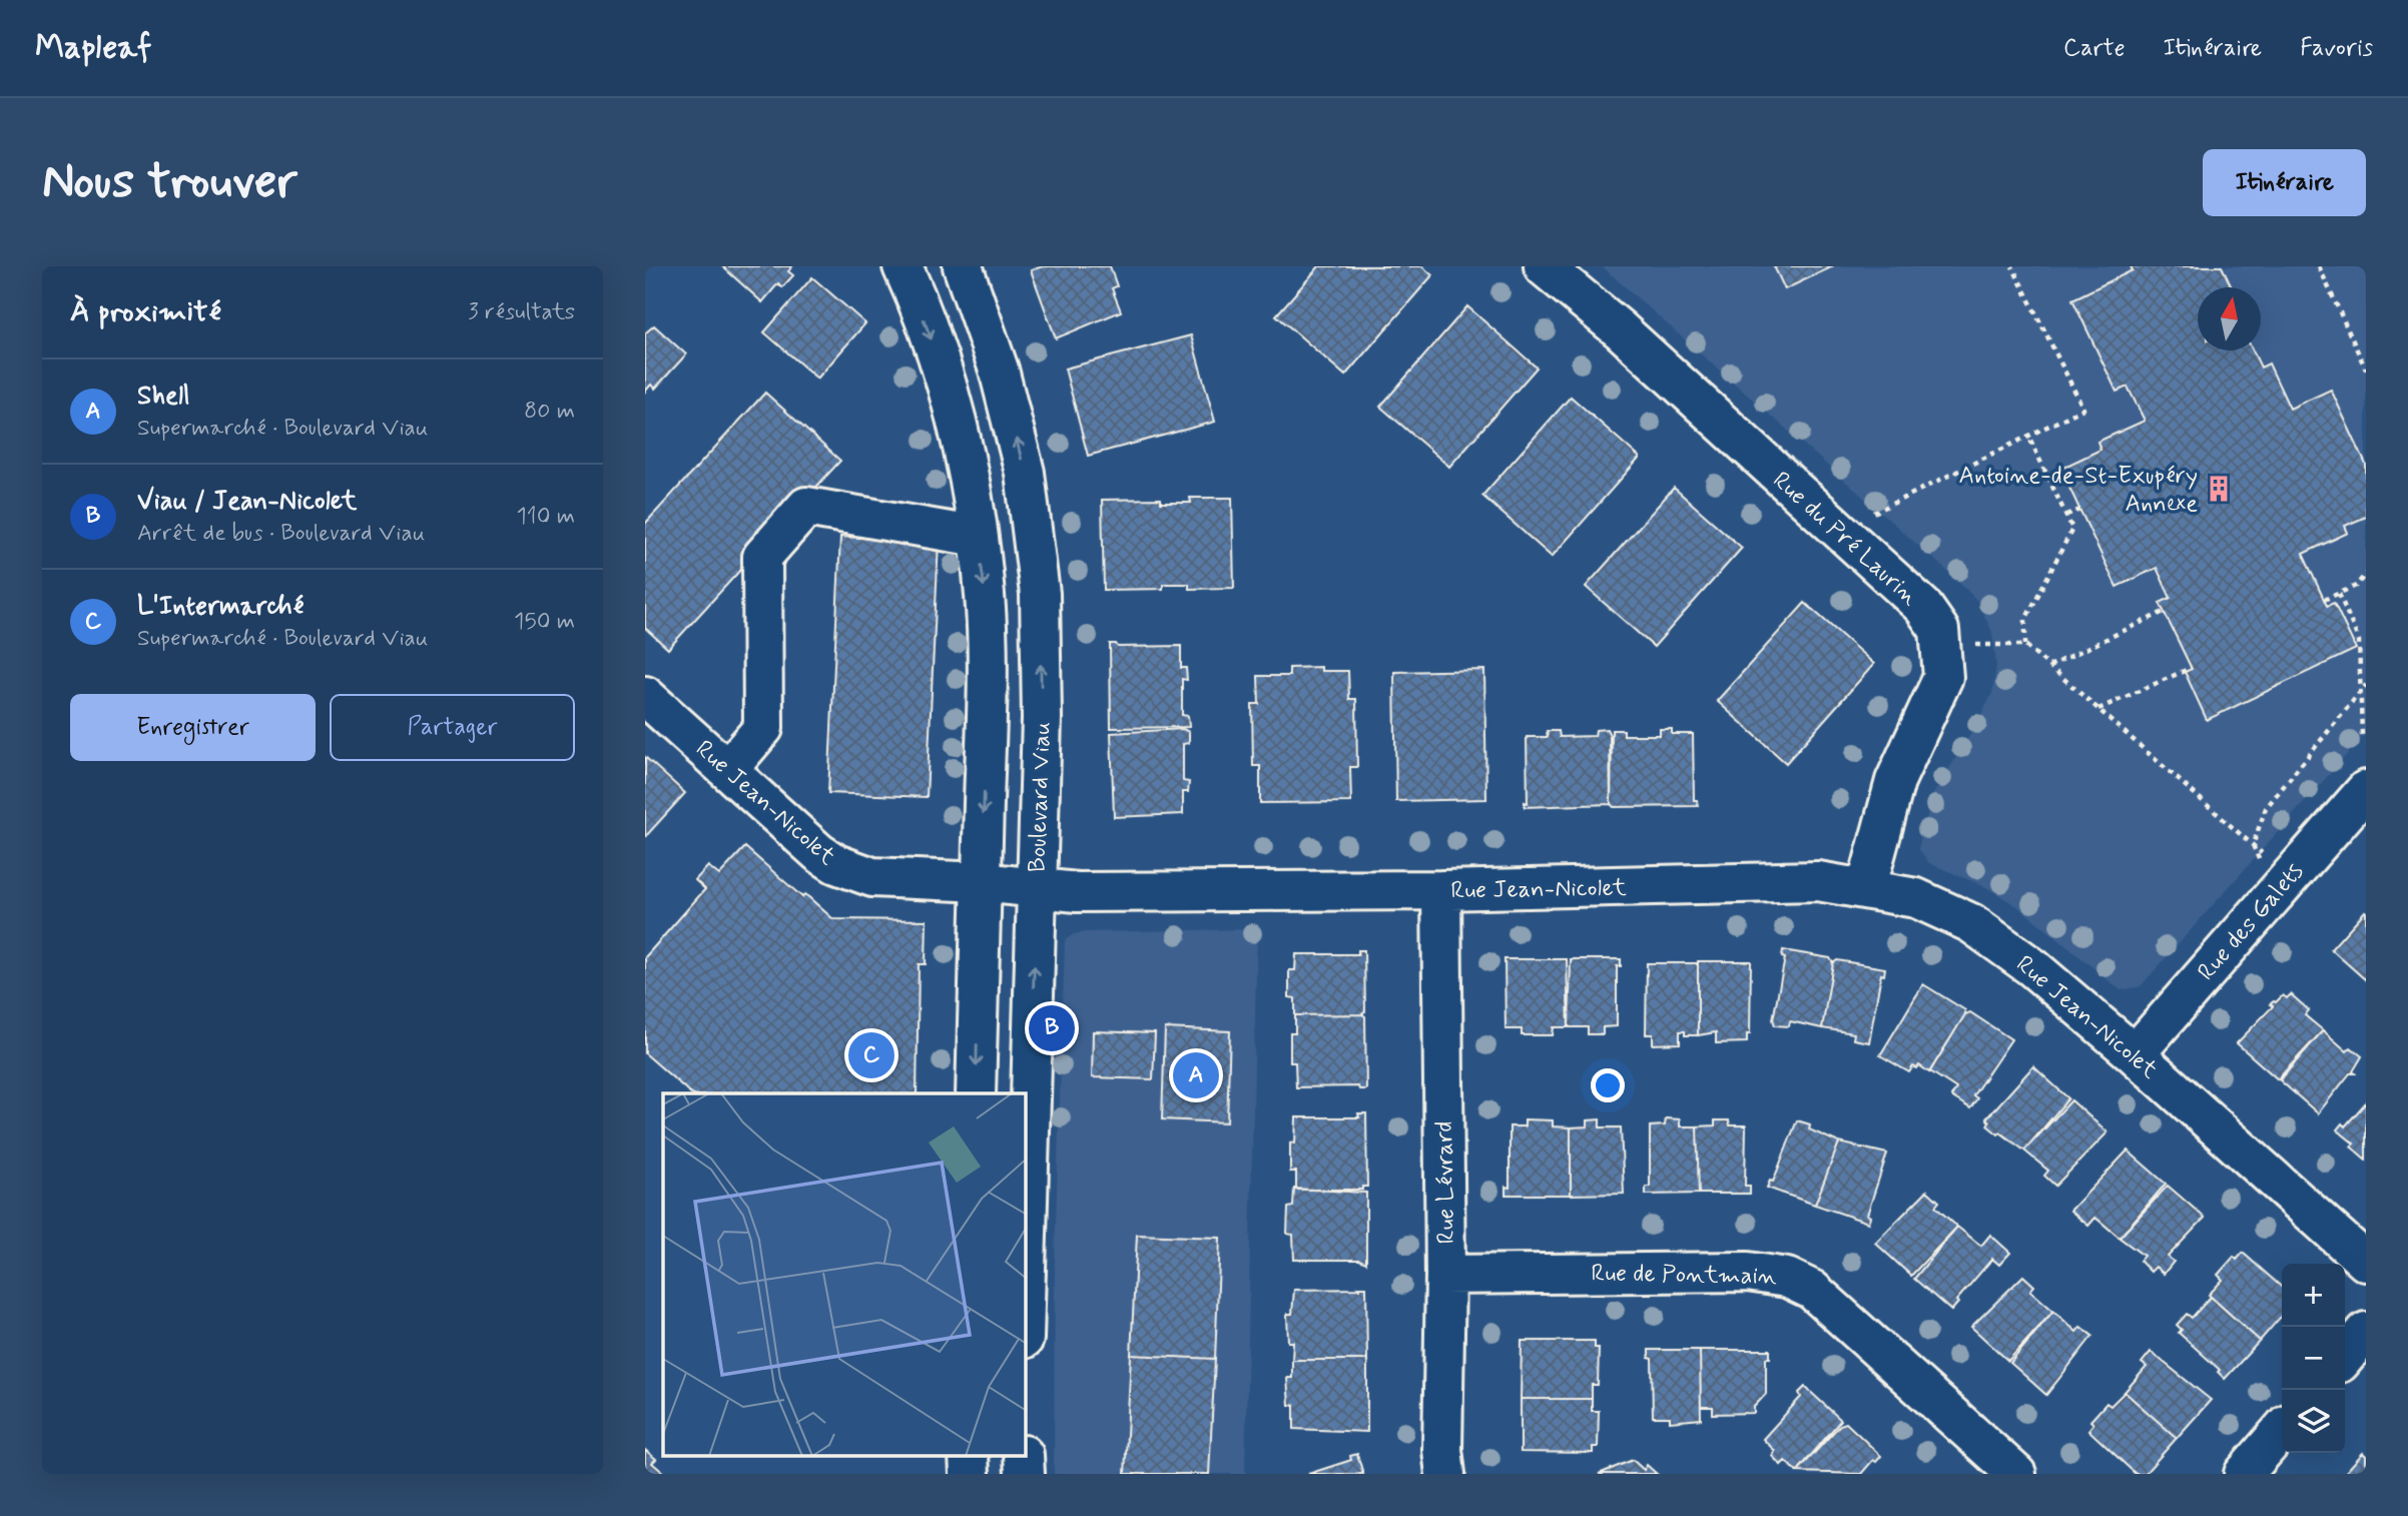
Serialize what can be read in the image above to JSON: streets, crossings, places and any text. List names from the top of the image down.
{
  "streets": {
    "street": [
      "Rue du Pré Laurin",
      "Boulevard Viau",
      "Rue Jean-Nicolet",
      "Rue des Galets",
      "Rue Lévrard",
      "Rue de Pontmain"
    ]
  },
  "crossings": [
    ["Rue du Pré Laurin", "Rue Jean-Nicolet"],
    ["Boulevard Viau", "Rue Jean-Nicolet"],
    ["Rue Jean-Nicolet", "Rue des Galets"],
    ["Rue Jean-Nicolet", "Rue Lévrard"],
    ["Rue Lévrard", "Rue de Pontmain"]
  ],
  "places": {
    "building": ["Antoine-de-St-Exupéry Annexe"]
  },
  "north": "top",
  "page": {
    "header": "Mapleaf",
    "nav": ["Carte", "Itinéraire", "Favoris"],
    "buttons": [
      "Itinéraire",
      ["Enregistrer", "Partager"]
    ],
    "title": "Nous trouver",
    "heading": ["À proximité", "3 résultats"],
    "list": [
      {
        "mark": "A",
        "name": "Shell",
        "note": "Supermarché · Boulevard Viau",
        "value": "80 m"
      },
      {
        "mark": "B",
        "name": "Viau / Jean-Nicolet",
        "note": "Arrêt de bus · Boulevard Viau",
        "value": "110 m"
      },
      {
        "mark": "C",
        "name": "L'Intermarché",
        "note": "Supermarché · Boulevard Viau",
        "value": "150 m"
      }
    ],
    "pins": ["B", "C", "A"],
    "map_buttons": ["+", "−"]
  }
}
